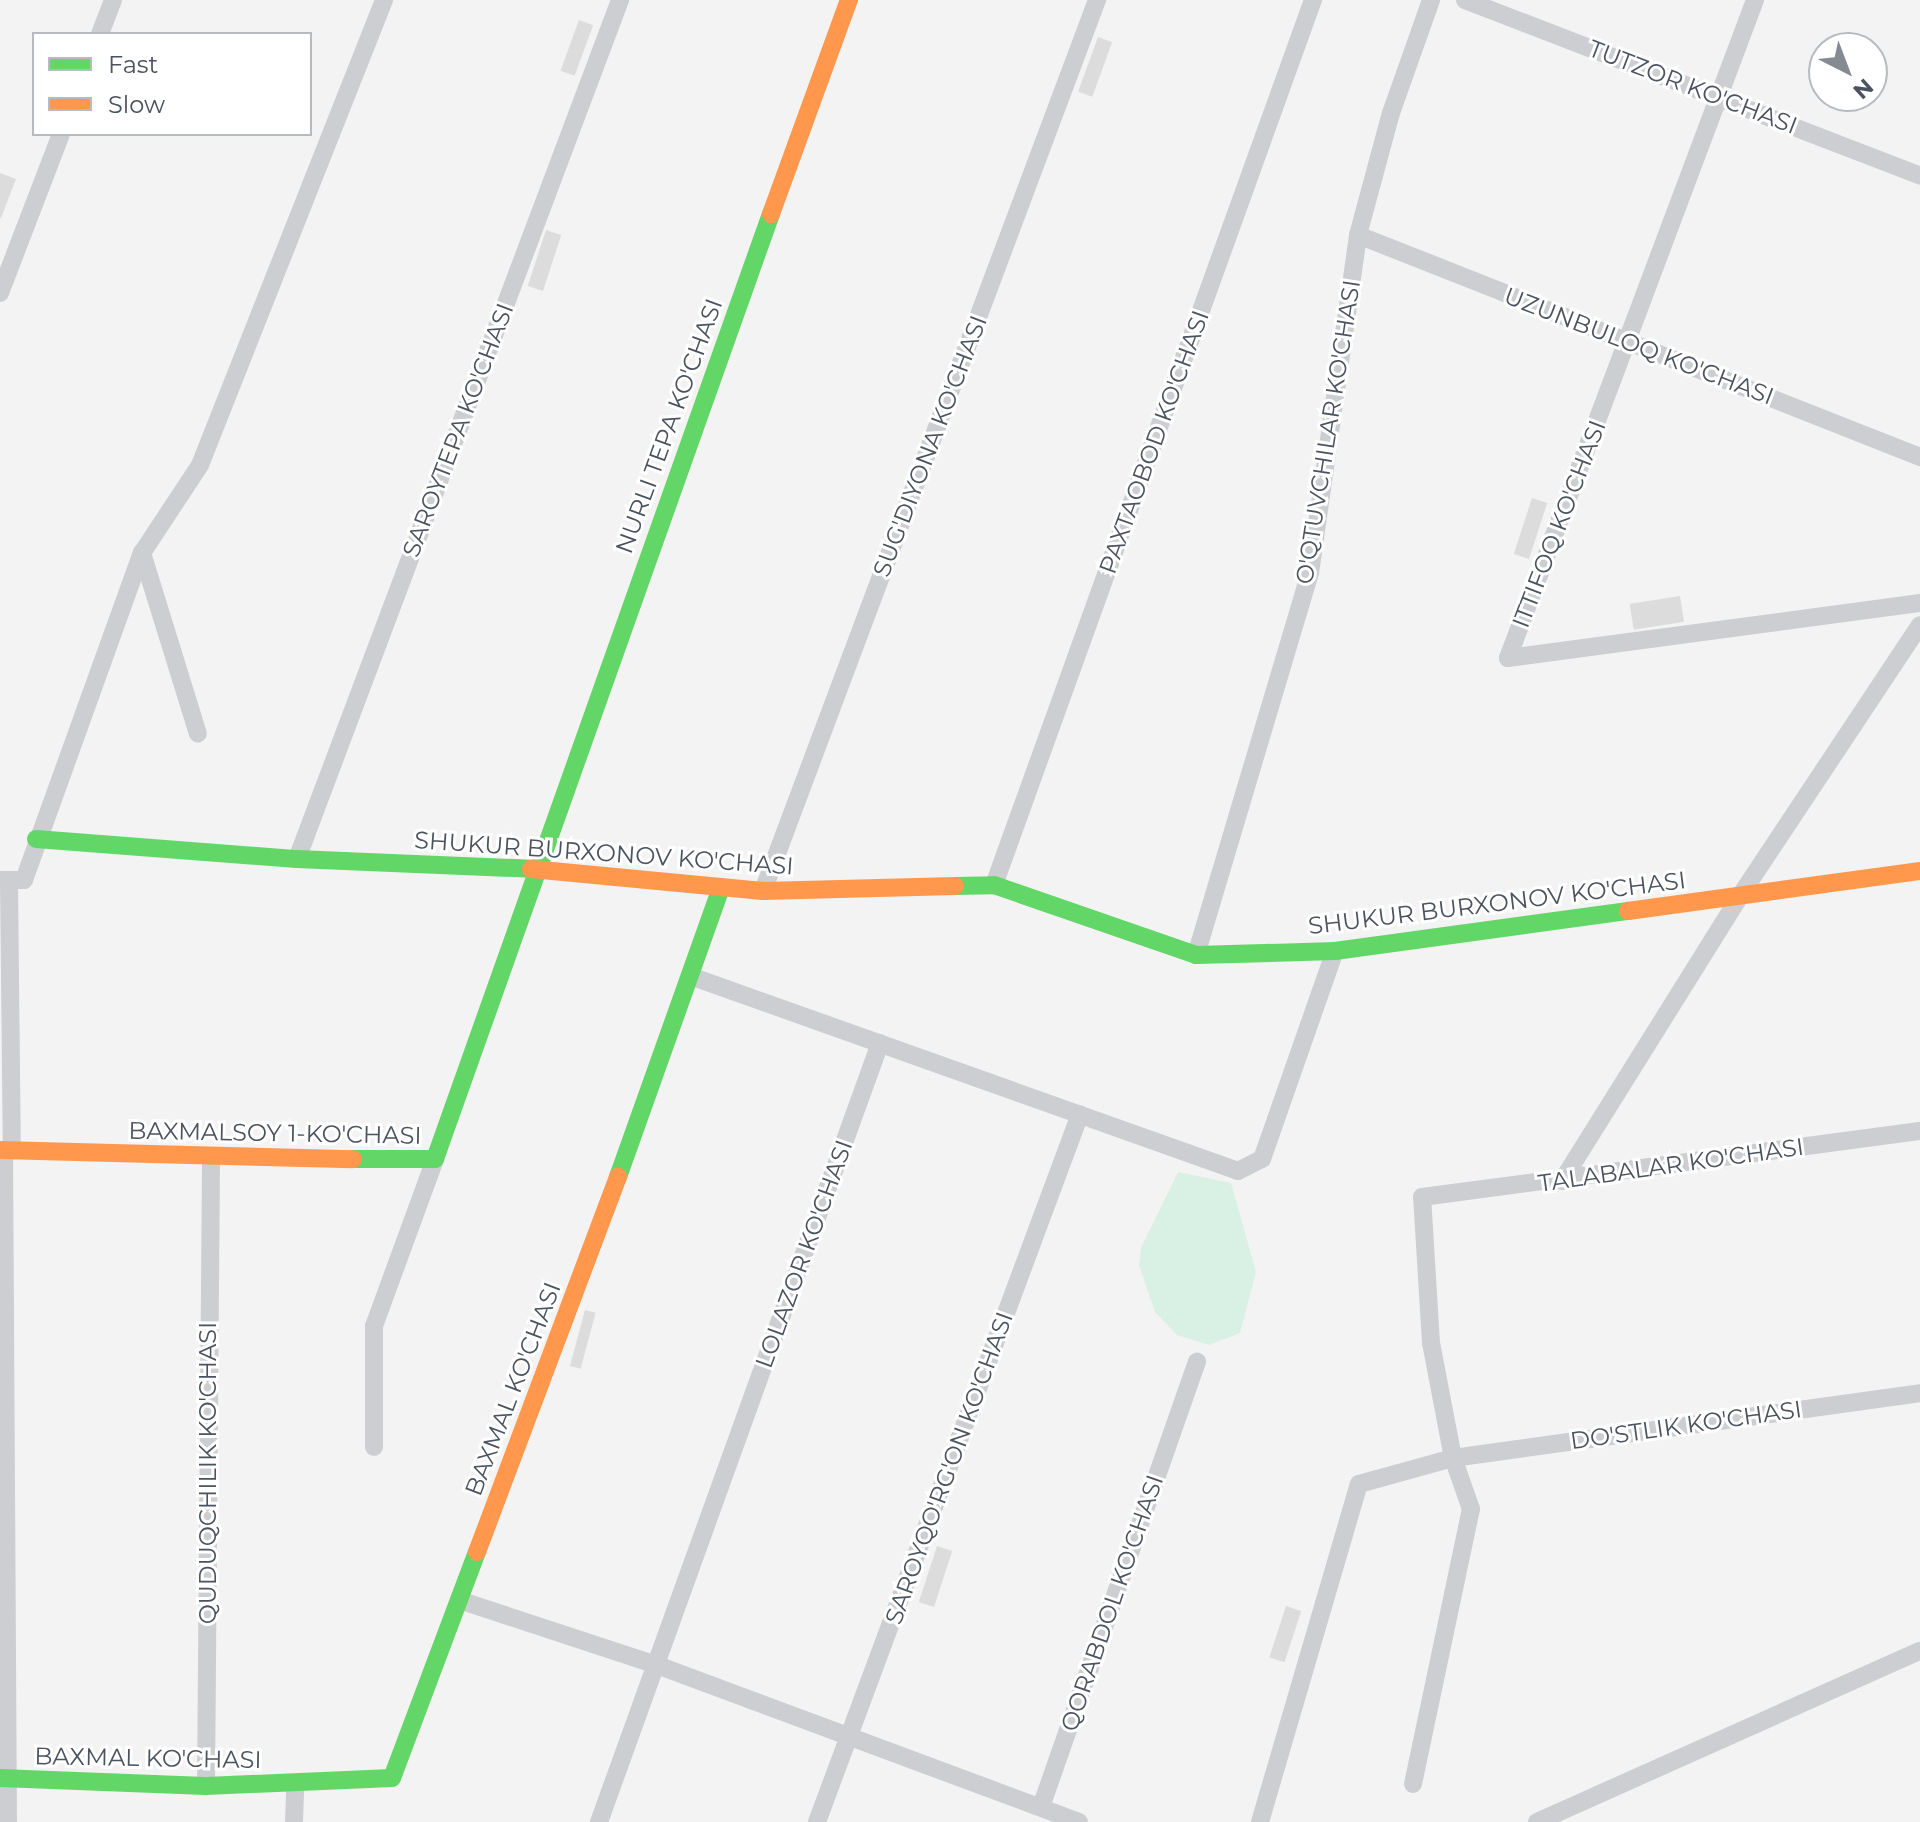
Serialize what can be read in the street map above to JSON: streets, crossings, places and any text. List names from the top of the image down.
{
  "streets": {
    "street": [
      "TUTZOR KO'CHASI",
      "UZUNBULOQ KO'CHASI",
      "NURLI TEPA KO'CHASI",
      "SAROYTEPA KO'CHASI",
      "O'QTUVCHILAR KO'CHASI",
      "PAXTAOBOD KO'CHASI",
      "SUG'DIYONA KO'CHASI",
      "ITTIFOQ KO'CHASI",
      "SHUKUR BURXONOV KO'CHASI",
      "BAXMALSOY 1-KO'CHASI",
      "TALABALAR KO'CHASI",
      "LOLAZOR KO'CHASI",
      "BAXMAL KO'CHASI",
      "DO'STLIK KO'CHASI",
      "SAROYQO'RG'ON KO'CHASI",
      "QUDUQCHILIK KO'CHASI",
      "QORABDOL KO'CHASI",
      "BAХMAL KO'CHASI"
    ]
  },
  "crossings": [
    ["TUTZOR KO'CHASI", "ITTIFOQ KO'CHASI"],
    ["UZUNBULOQ KO'CHASI", "O'QTUVCHILAR KO'CHASI"],
    ["UZUNBULOQ KO'CHASI", "ITTIFOQ KO'CHASI"],
    ["NURLI TEPA KO'CHASI", "SHUKUR BURXONOV KO'CHASI"],
    ["NURLI TEPA KO'CHASI", "BAXMALSOY 1-KO'CHASI"],
    ["SAROYTEPA KO'CHASI", "SHUKUR BURXONOV KO'CHASI"],
    ["O'QTUVCHILAR KO'CHASI", "SHUKUR BURXONOV KO'CHASI"],
    ["PAXTAOBOD KO'CHASI", "SHUKUR BURXONOV KO'CHASI"],
    ["SUG'DIYONA KO'CHASI", "SHUKUR BURXONOV KO'CHASI"],
    ["SHUKUR BURXONOV KO'CHASI", "BAXMALSOY 1-KO'CHASI"],
    ["SHUKUR BURXONOV KO'CHASI", "BAXMAL KO'CHASI"],
    ["BAXMALSOY 1-KO'CHASI", "QUDUQCHILIK KO'CHASI"],
    ["TALABALAR KO'CHASI", "DO'STLIK KO'CHASI"],
    ["BAXMAL KO'CHASI", "BAХMAL KO'CHASI"],
    ["QUDUQCHILIK KO'CHASI", "BAХMAL KO'CHASI"]
  ],
  "legend": ["Fast", "Slow"],
  "north": "bottom right"
}
